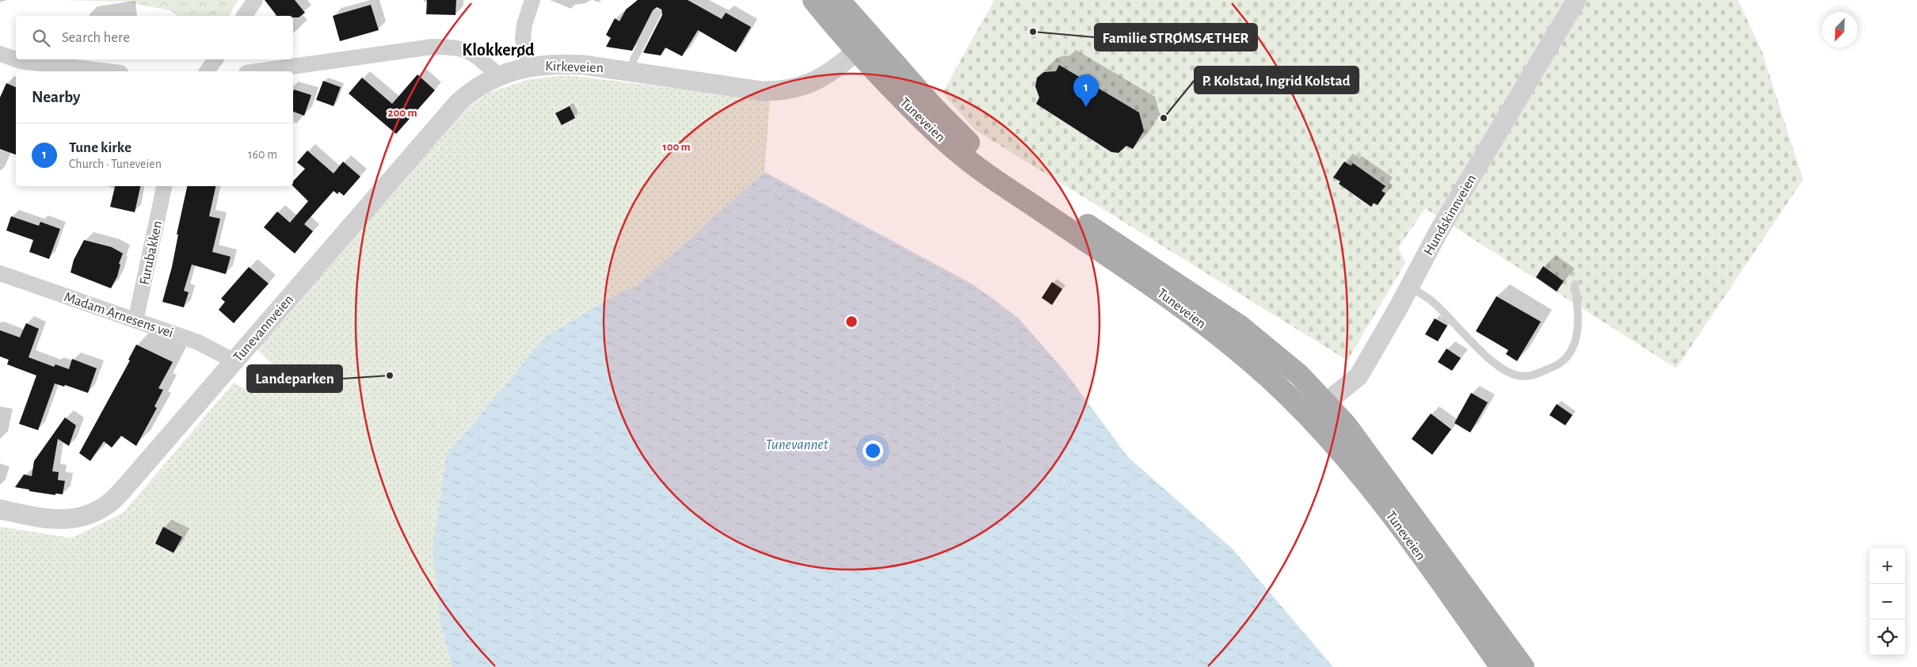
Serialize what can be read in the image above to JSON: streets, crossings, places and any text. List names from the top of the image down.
{
  "streets": {
    "main road": ["Tuneveien"],
    "street": [
      "Kirkeveien",
      "Hundskinnveien",
      "Furubakken",
      "Madam Arnesens vei",
      "Tunevannveien"
    ]
  },
  "crossings": [
    ["Kirkeveien", "Tuneveien"],
    ["Kirkeveien", "Tunevannveien"],
    ["Tuneveien", "Hundskinnveien"],
    ["Furubakken", "Madam Arnesens vei"],
    ["Madam Arnesens vei", "Tunevannveien"]
  ],
  "districts": ["Klokkerød"],
  "water": ["Tunevannet"],
  "places": ["Familie STRØMSÆTHER", "P. Kolstad, Ingrid Kolstad", "Landeparken"],
  "north": "bottom left",
  "page": {
    "search": "Search here",
    "heading": "Nearby",
    "pins": "1",
    "list": [
      {
        "mark": "1",
        "name": "Tune kirke",
        "note": "Church · Tuneveien",
        "value": "160 m"
      }
    ],
    "map_buttons": ["+", "−"]
  },
  "rings": ["200 m", "100 m"]
}
